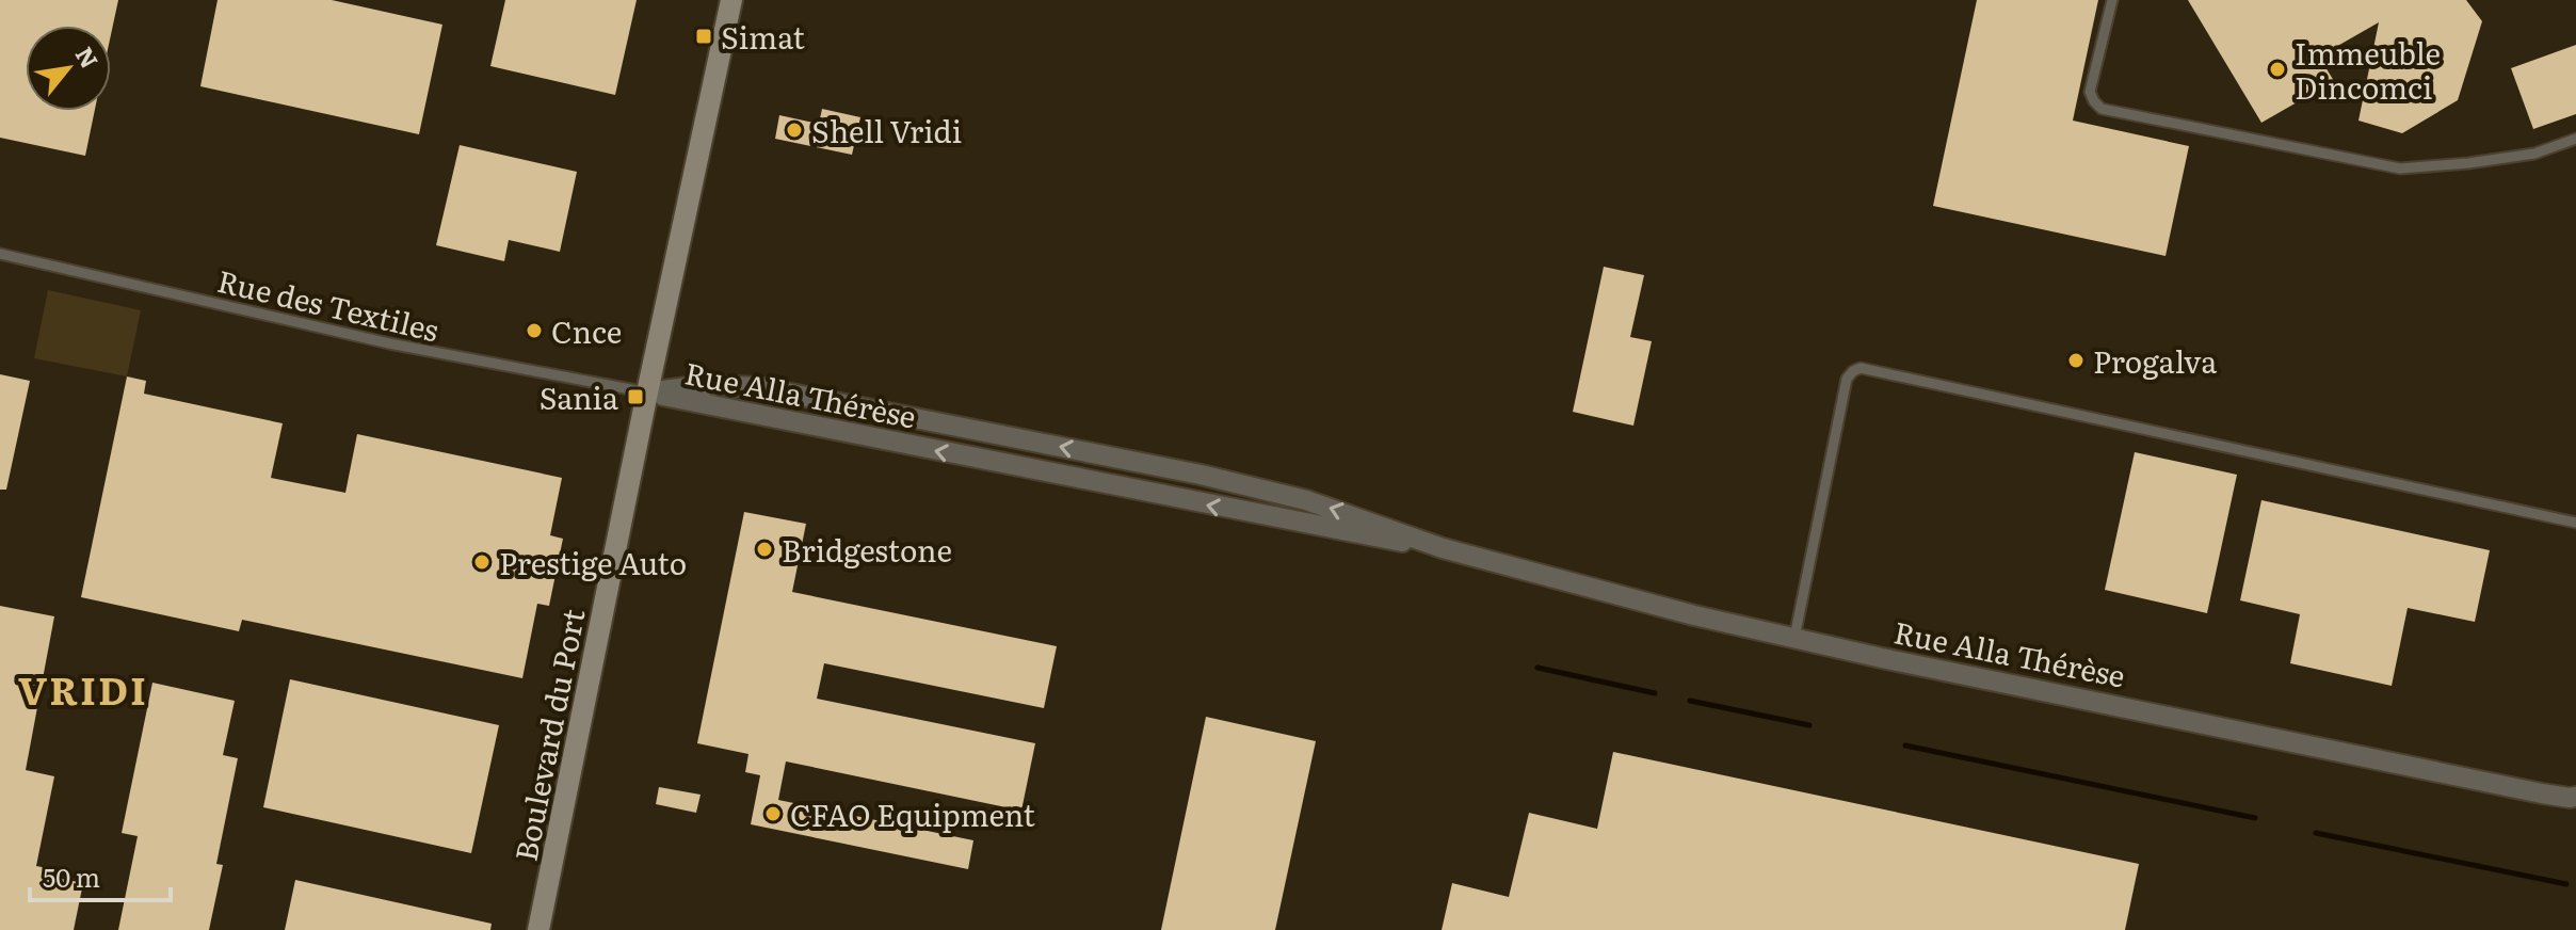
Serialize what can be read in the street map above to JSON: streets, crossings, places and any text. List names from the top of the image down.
{
  "streets": {
    "main road": ["Boulevard du Port"],
    "street": ["Rue Alla Thérèse"],
    "lane": ["Rue des Textiles"]
  },
  "crossings": [
    ["Rue des Textiles", "Rue Alla Thérèse"],
    ["Rue des Textiles", "Boulevard du Port"],
    ["Rue Alla Thérèse", "Boulevard du Port"]
  ],
  "one_way": ["Rue Alla Thérèse"],
  "districts": ["VRIDI"],
  "places": {
    "transit": ["Simat", "Sania"],
    "other": [
      "Immeuble Dincomci",
      "Shell Vridi",
      "Cnce",
      "Progalva",
      "Bridgestone",
      "Prestige Auto",
      "CFAO Equipment"
    ]
  },
  "scale_bar": "50 m",
  "north": "top right"
}
